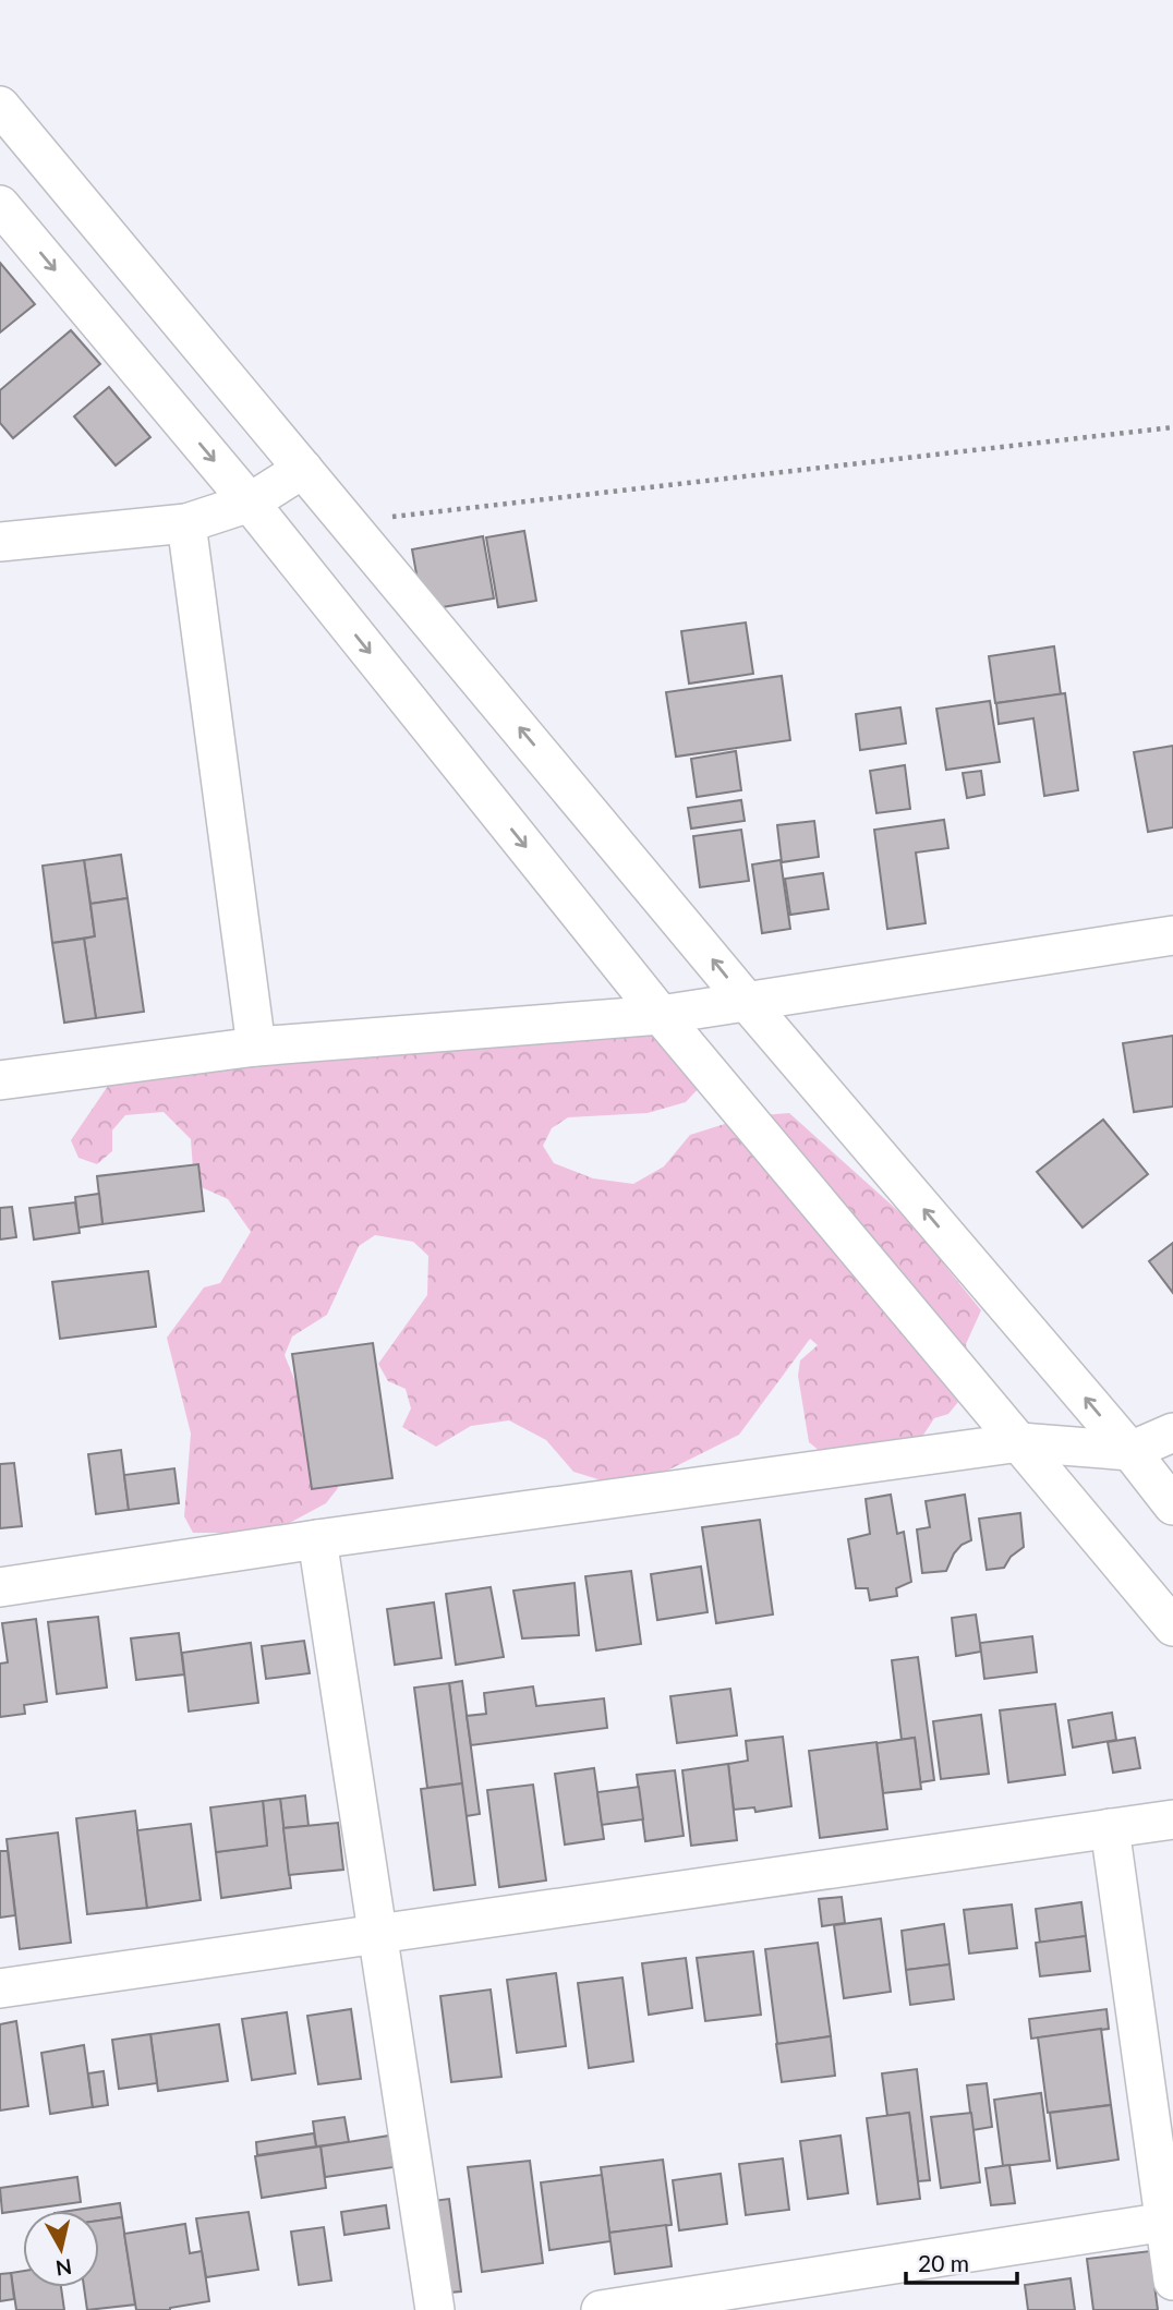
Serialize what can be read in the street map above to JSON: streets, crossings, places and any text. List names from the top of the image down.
{
  "scale_bar": "20 m",
  "north": "bottom"
}
